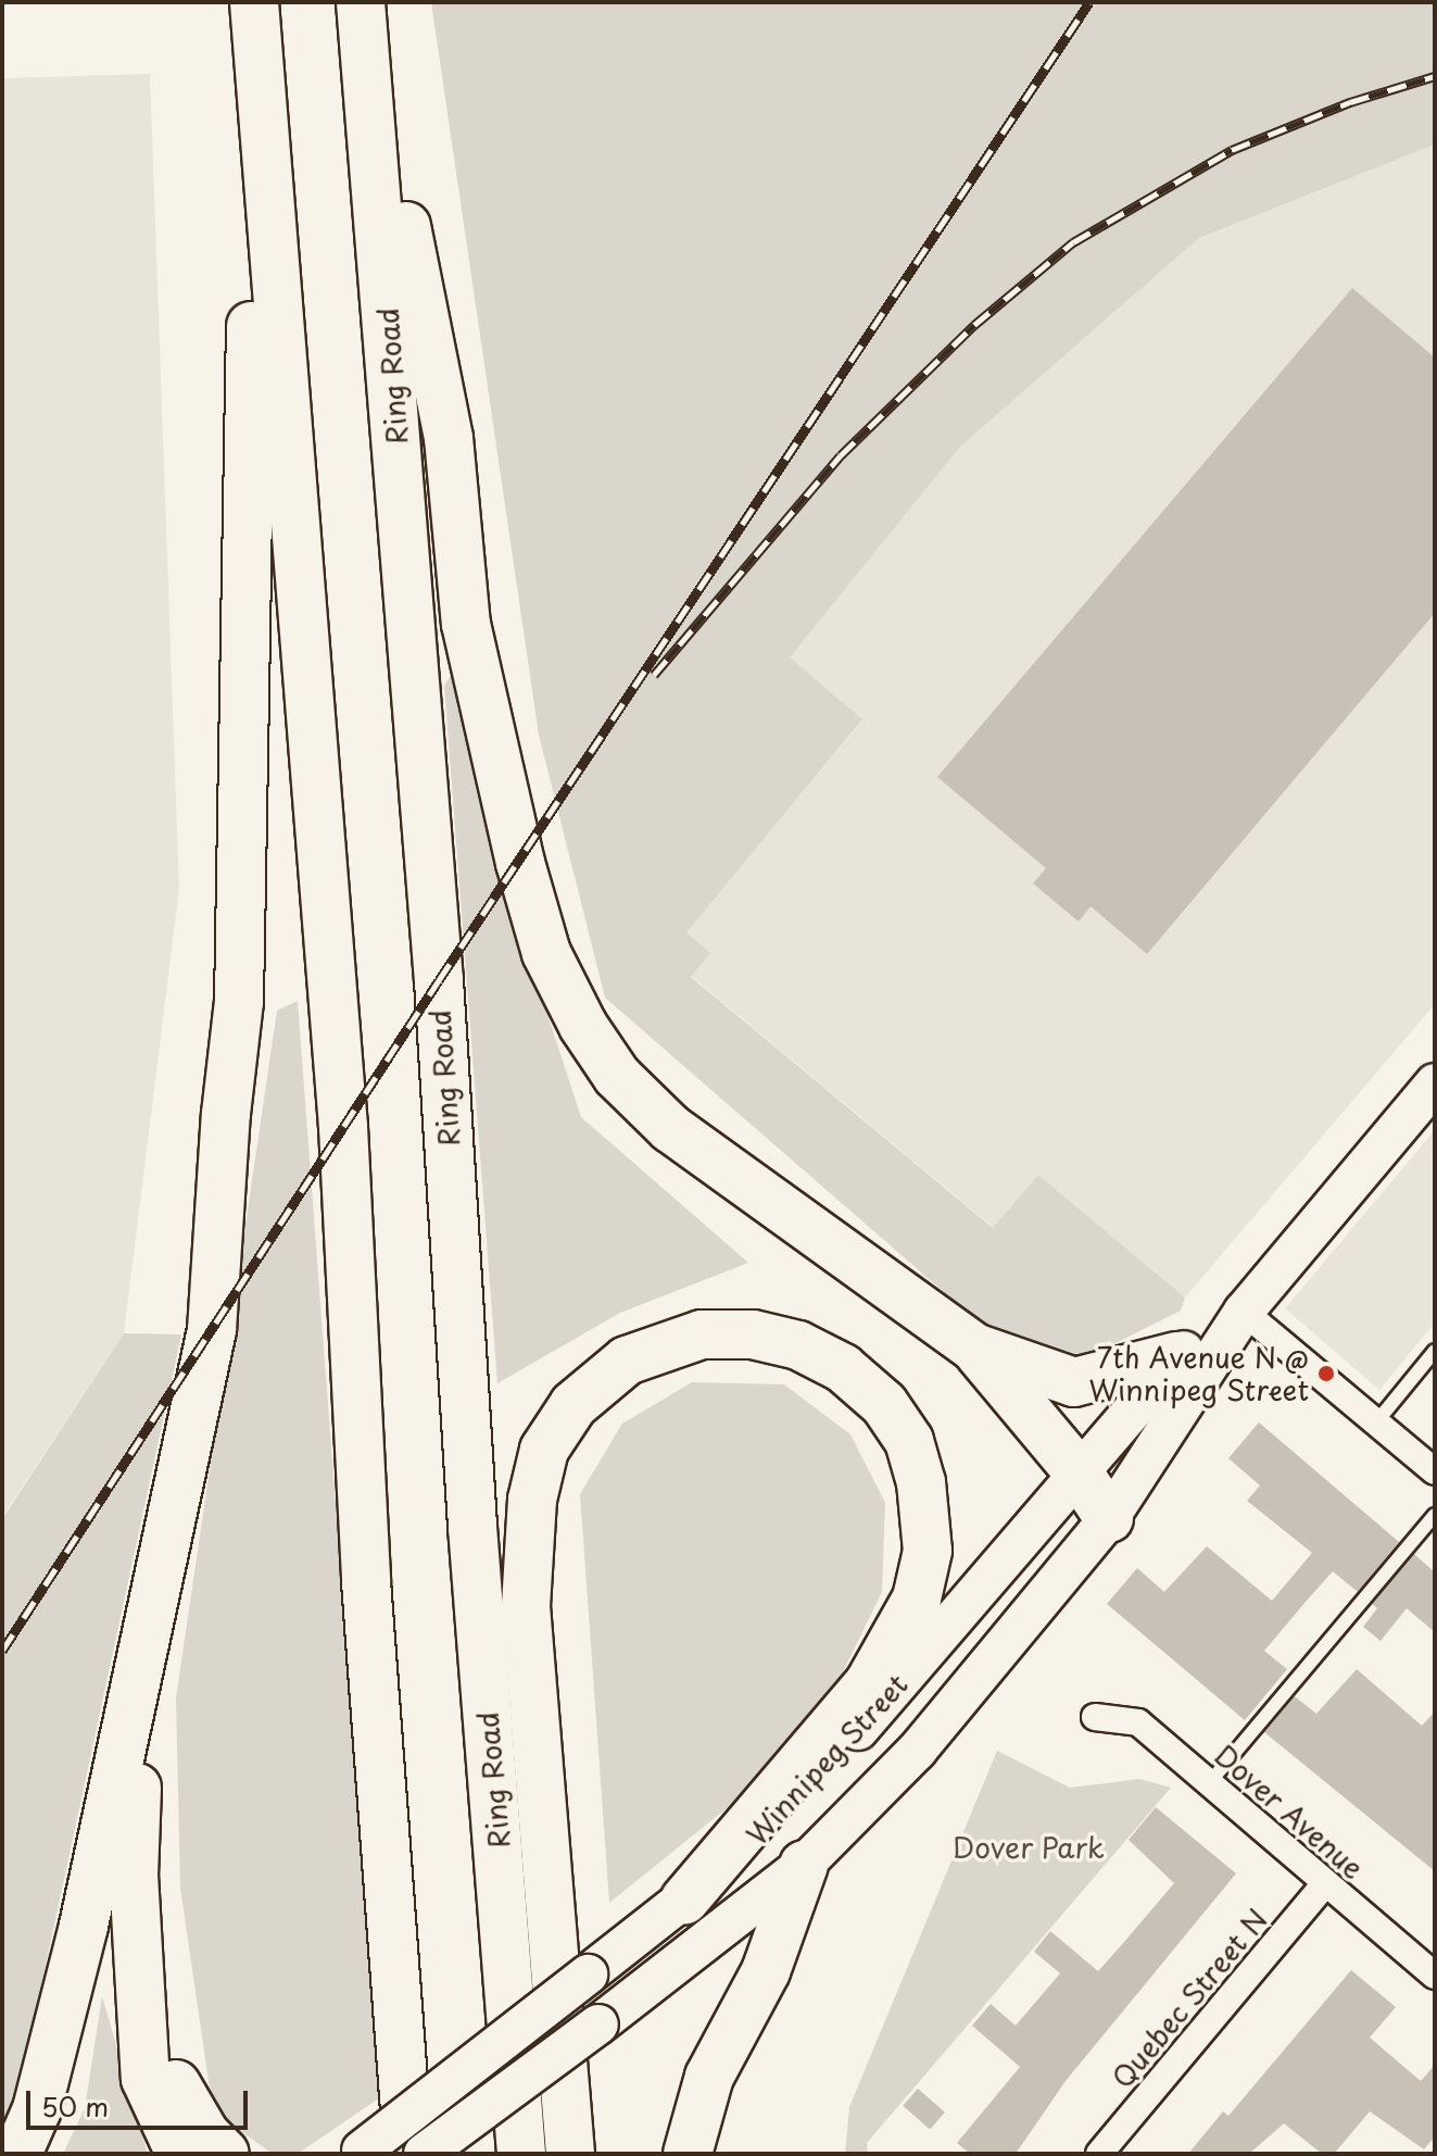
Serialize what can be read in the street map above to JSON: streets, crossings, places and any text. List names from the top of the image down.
{
  "streets": {
    "highway": ["Ring Road"],
    "main road": ["Winnipeg Street"],
    "street": ["Dover Avenue", "Quebec Street N"]
  },
  "crossings": [
    ["Dover Avenue", "Quebec Street N"]
  ],
  "parks": ["Dover Park"],
  "places": ["7th Avenue N @ Winnipeg Street"],
  "scale_bar": "50 m"
}
